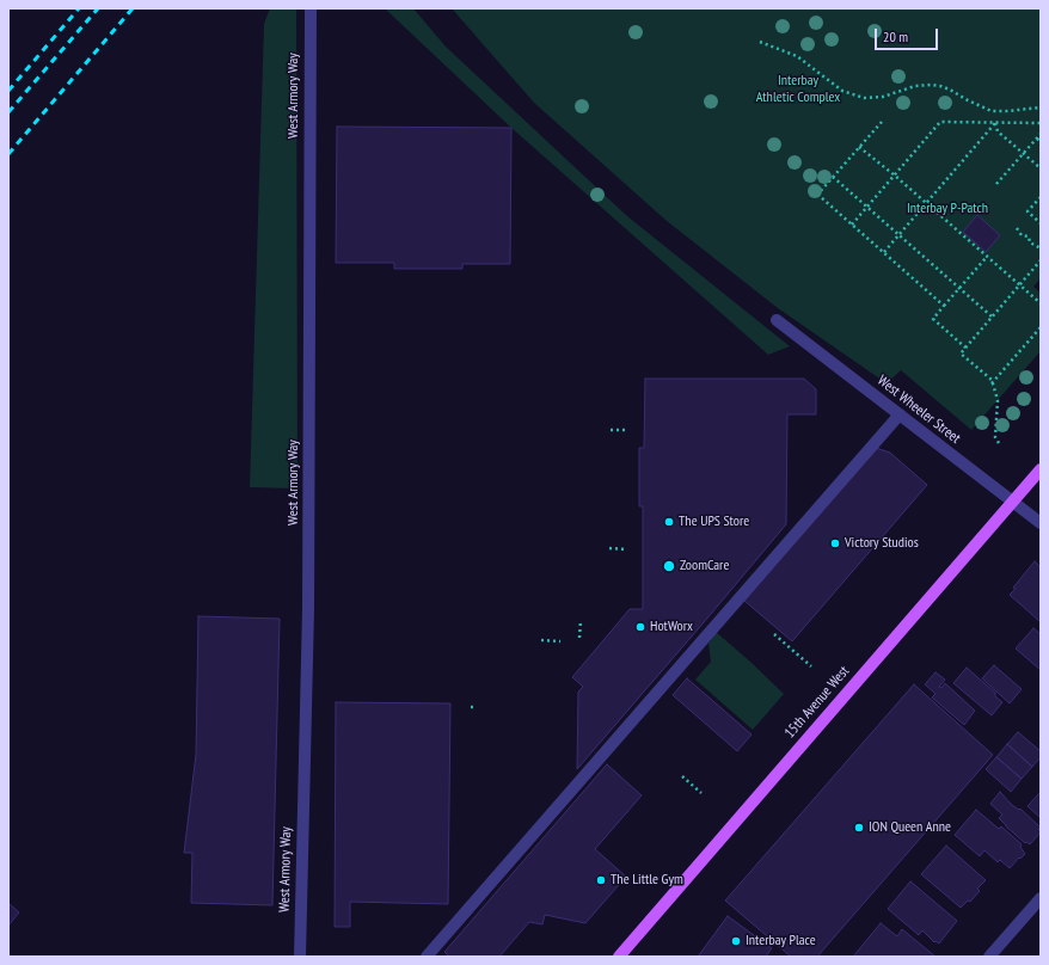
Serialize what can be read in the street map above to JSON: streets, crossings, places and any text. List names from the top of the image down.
{
  "streets": {
    "main road": ["15th Avenue West"],
    "street": ["West Armory Way", "West Wheeler Street"]
  },
  "crossings": [
    ["West Wheeler Street", "15th Avenue West"]
  ],
  "parks": ["Interbay Athletic Complex", "Interbay P-Patch"],
  "places": [
    "The UPS Store",
    "Victory Studios",
    "ZoomCare",
    "HotWorx",
    "ION Queen Anne",
    "The Little Gym",
    "Interbay Place"
  ],
  "scale_bar": "20 m"
}
